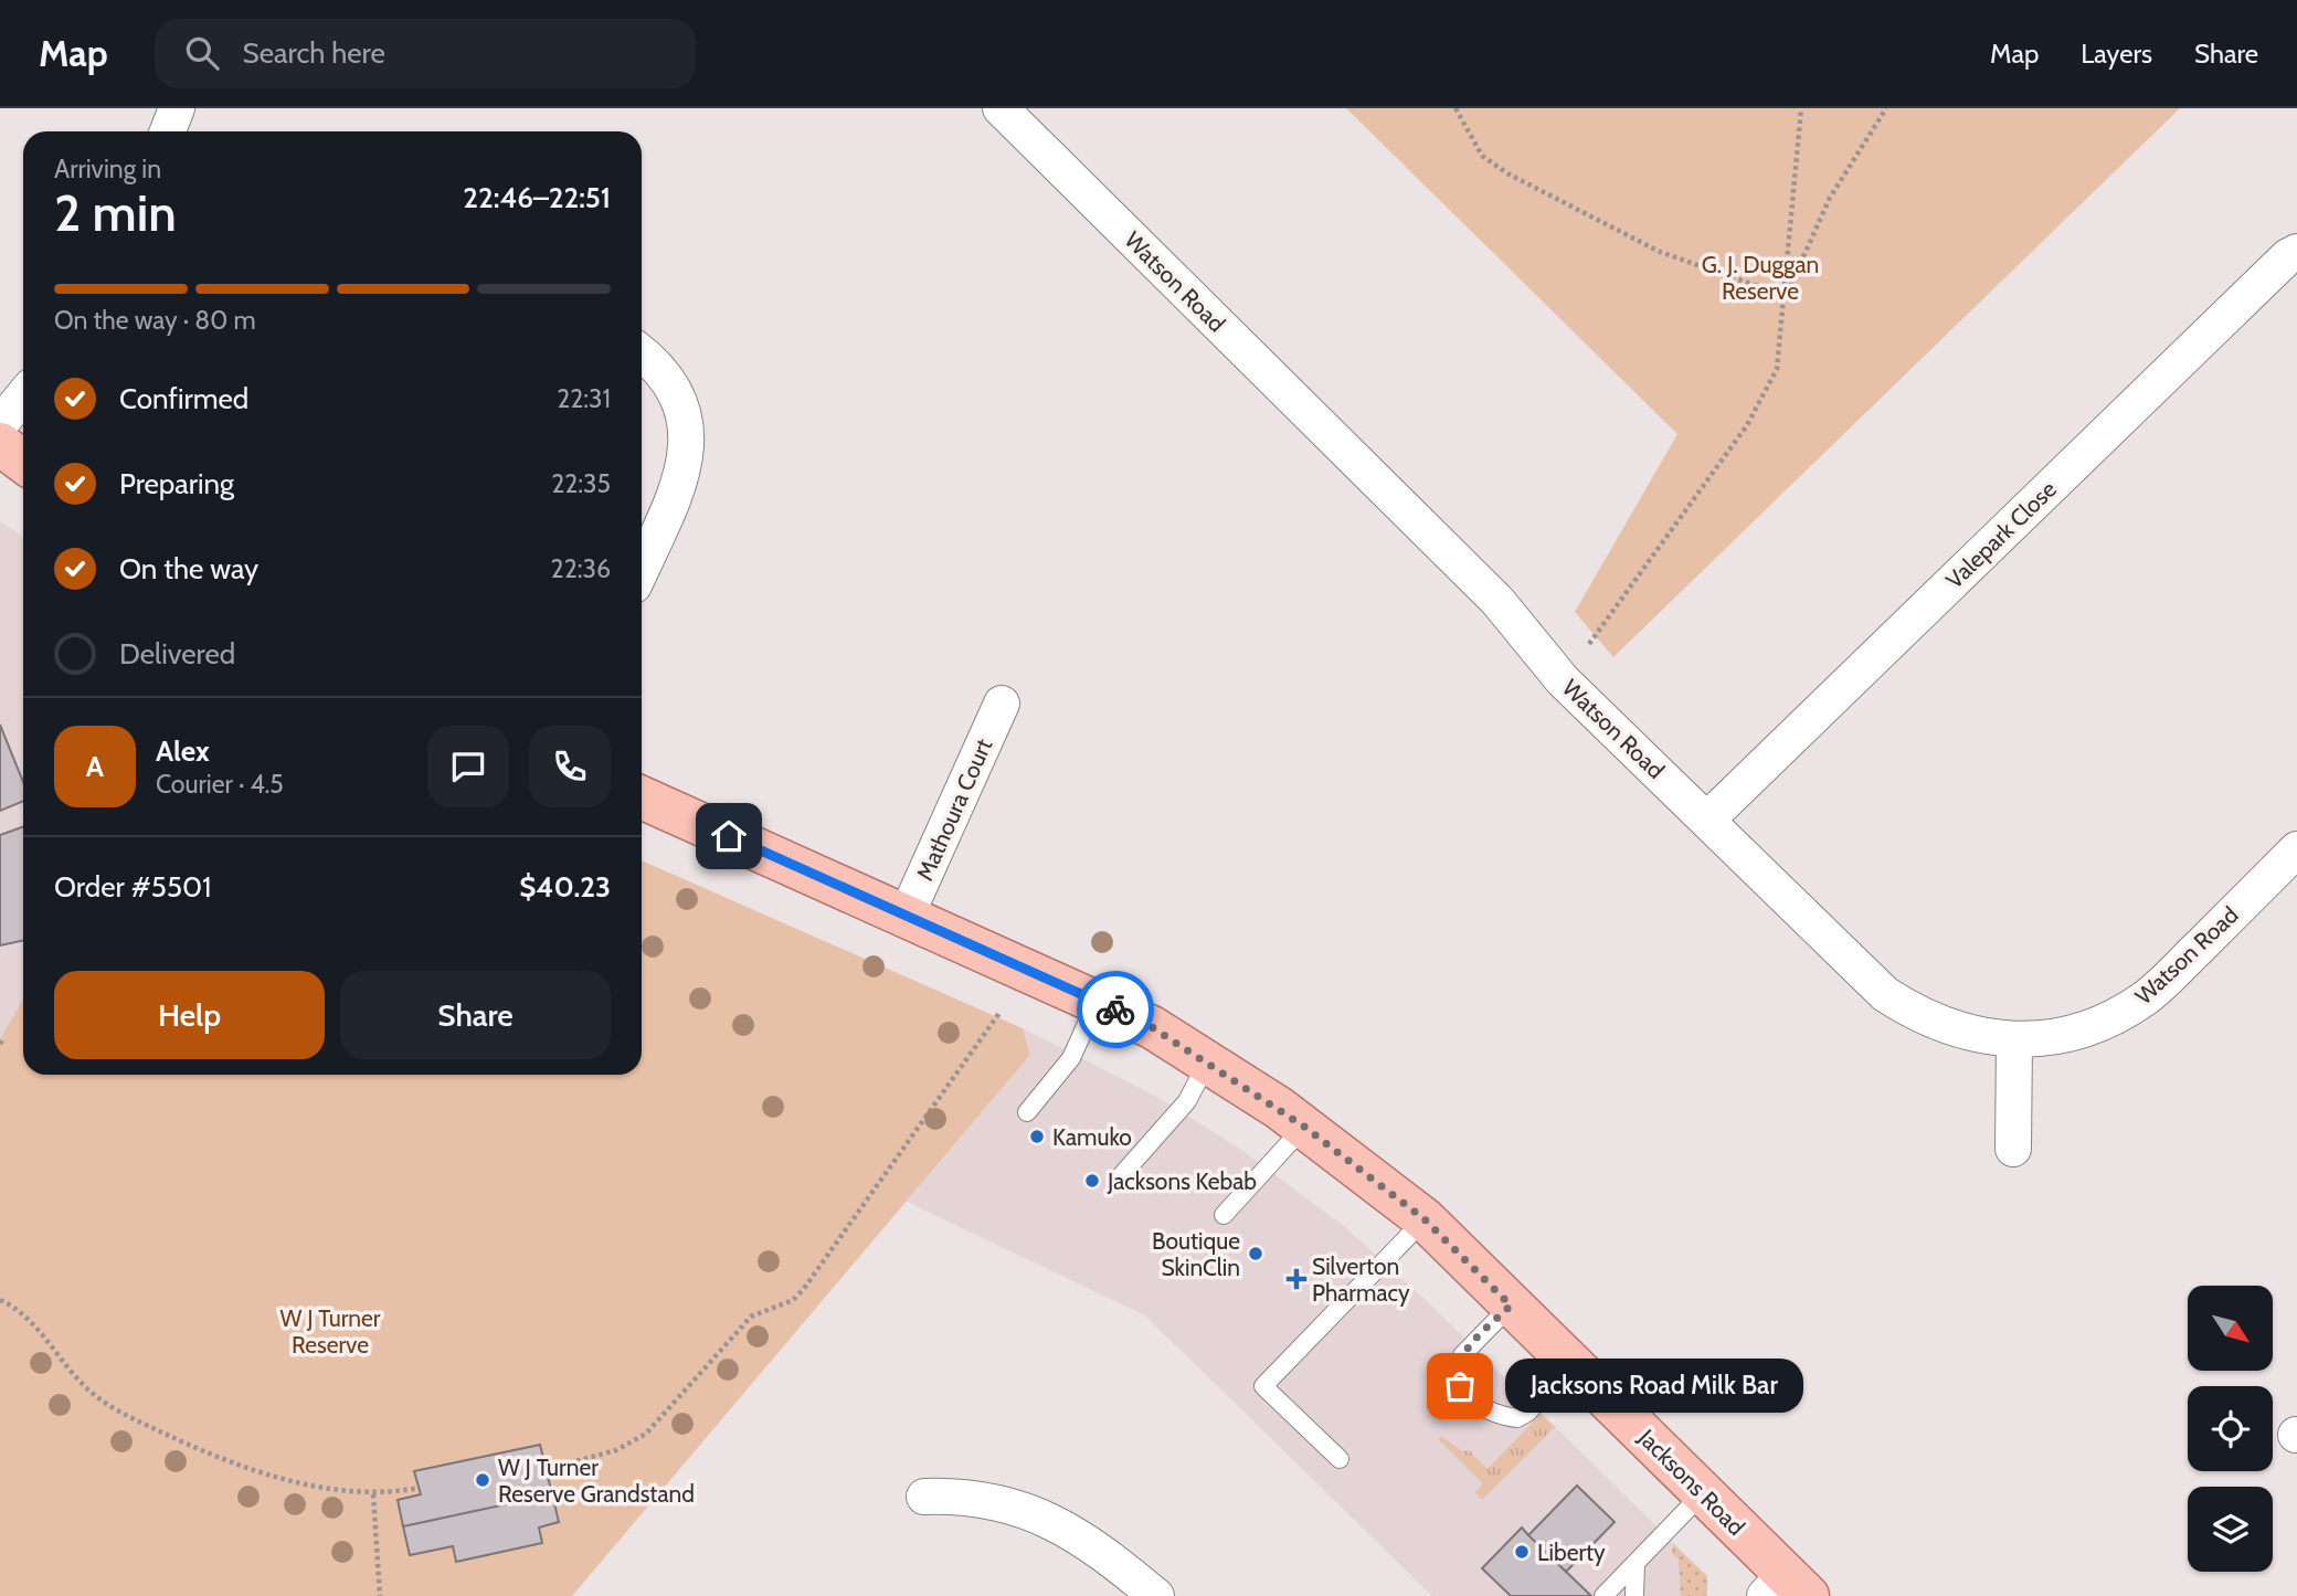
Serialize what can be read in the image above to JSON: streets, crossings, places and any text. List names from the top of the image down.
{
  "streets": {
    "main road": ["Jacksons Road"],
    "street": ["Watson Road", "Valepark Close", "Mathoura Court"]
  },
  "crossings": [
    ["Watson Road", "Valepark Close"],
    ["Mathoura Court", "Jacksons Road"]
  ],
  "parks": ["G. J. Duggan Reserve", "W J Turner Reserve"],
  "places": {
    "other": [
      "Kamuko",
      "Jacksons Kebab",
      "Boutique SkinClin",
      "Jacksons Road Milk Bar",
      "W J Turner Reserve Grandstand",
      "Liberty"
    ],
    "health": ["Silverton Pharmacy"]
  },
  "north": "bottom right",
  "page": {
    "header": "Map",
    "search": "Search here",
    "nav": ["Map", "Layers", "Share"],
    "heading": ["2 min", "Arriving in", "22:46–22:51"],
    "panel": [
      "Alex",
      "Courier · 4.5",
      "Order #5501",
      "$40.23"
    ],
    "bar": "On the way · 80 m",
    "list": [
      ["Confirmed", "22:31"],
      ["Preparing", "22:35"],
      ["On the way", "22:36"],
      "Delivered"
    ],
    "round": "A",
    "buttons": ["Help", "Share"],
    "bubble": "Jacksons Road Milk Bar"
  }
}
